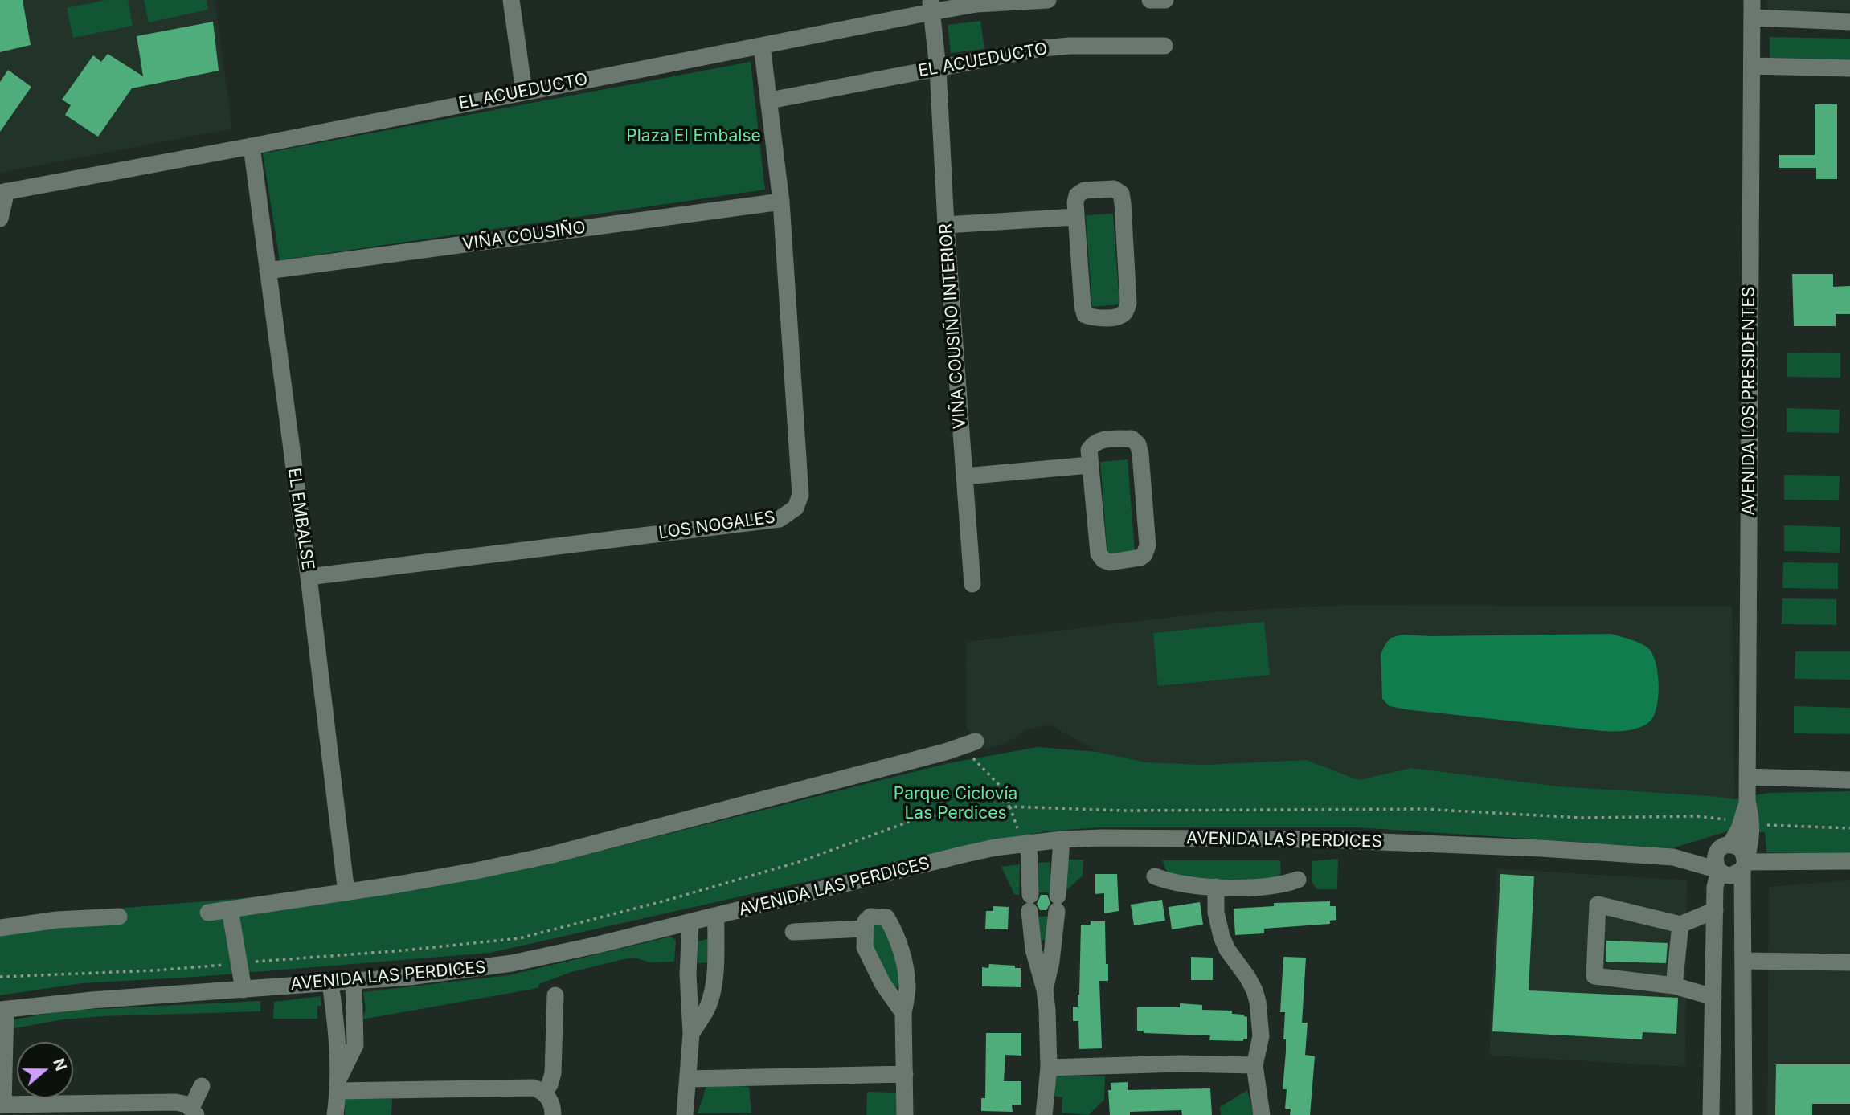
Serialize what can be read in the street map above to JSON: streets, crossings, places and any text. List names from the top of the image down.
{
  "streets": {
    "street": [
      "EL ACUEDUCTO",
      "VIÑA COUSIÑO",
      "VIÑA COUSIÑO INTERIOR",
      "AVENIDA LOS PRESIDENTES",
      "EL EMBALSE",
      "LOS NOGALES",
      "AVENIDA LAS PERDICES"
    ]
  },
  "crossings": [
    ["EL ACUEDUCTO", "VIÑA COUSIÑO INTERIOR"],
    ["EL ACUEDUCTO", "EL EMBALSE"],
    ["EL ACUEDUCTO", "LOS NOGALES"],
    ["VIÑA COUSIÑO", "EL EMBALSE"],
    ["VIÑA COUSIÑO", "LOS NOGALES"],
    ["AVENIDA LOS PRESIDENTES", "AVENIDA LAS PERDICES"],
    ["EL EMBALSE", "LOS NOGALES"]
  ],
  "parks": ["Plaza El Embalse", "Parque Ciclovía Las Perdices"],
  "north": "right"
}
